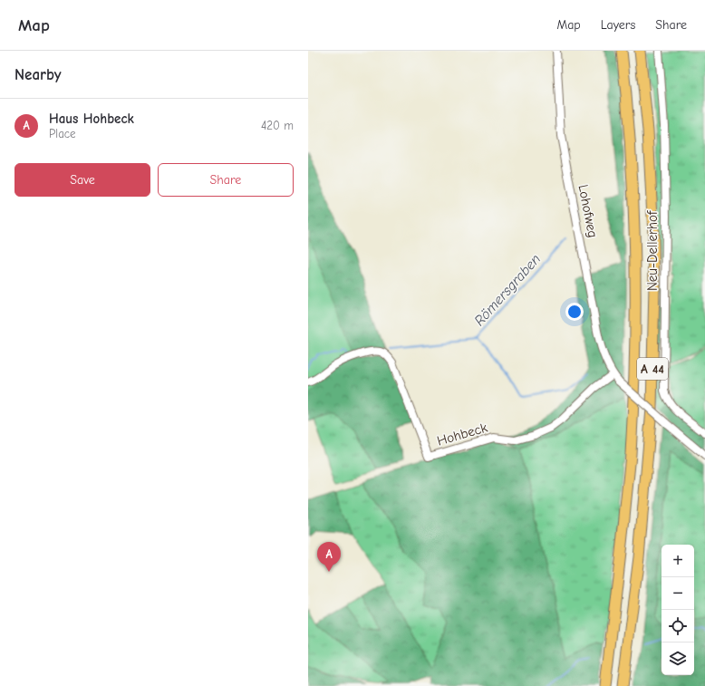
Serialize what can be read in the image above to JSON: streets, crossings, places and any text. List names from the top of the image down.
{
  "streets": {
    "highway": ["A 44"],
    "street": ["Lohofweg", "Neu-Dellerhof", "Hohbeck"]
  },
  "crossings": [
    ["Lohofweg", "Hohbeck"]
  ],
  "water": ["Römersgraben"],
  "page": {
    "header": "Map",
    "nav": ["Map", "Layers", "Share"],
    "heading": "Nearby",
    "list": [
      {
        "mark": "A",
        "name": "Haus Hohbeck",
        "note": "Place",
        "value": "420 m"
      }
    ],
    "buttons": ["Save", "Share"],
    "pins": "A",
    "map_buttons": ["+", "−"]
  }
}
